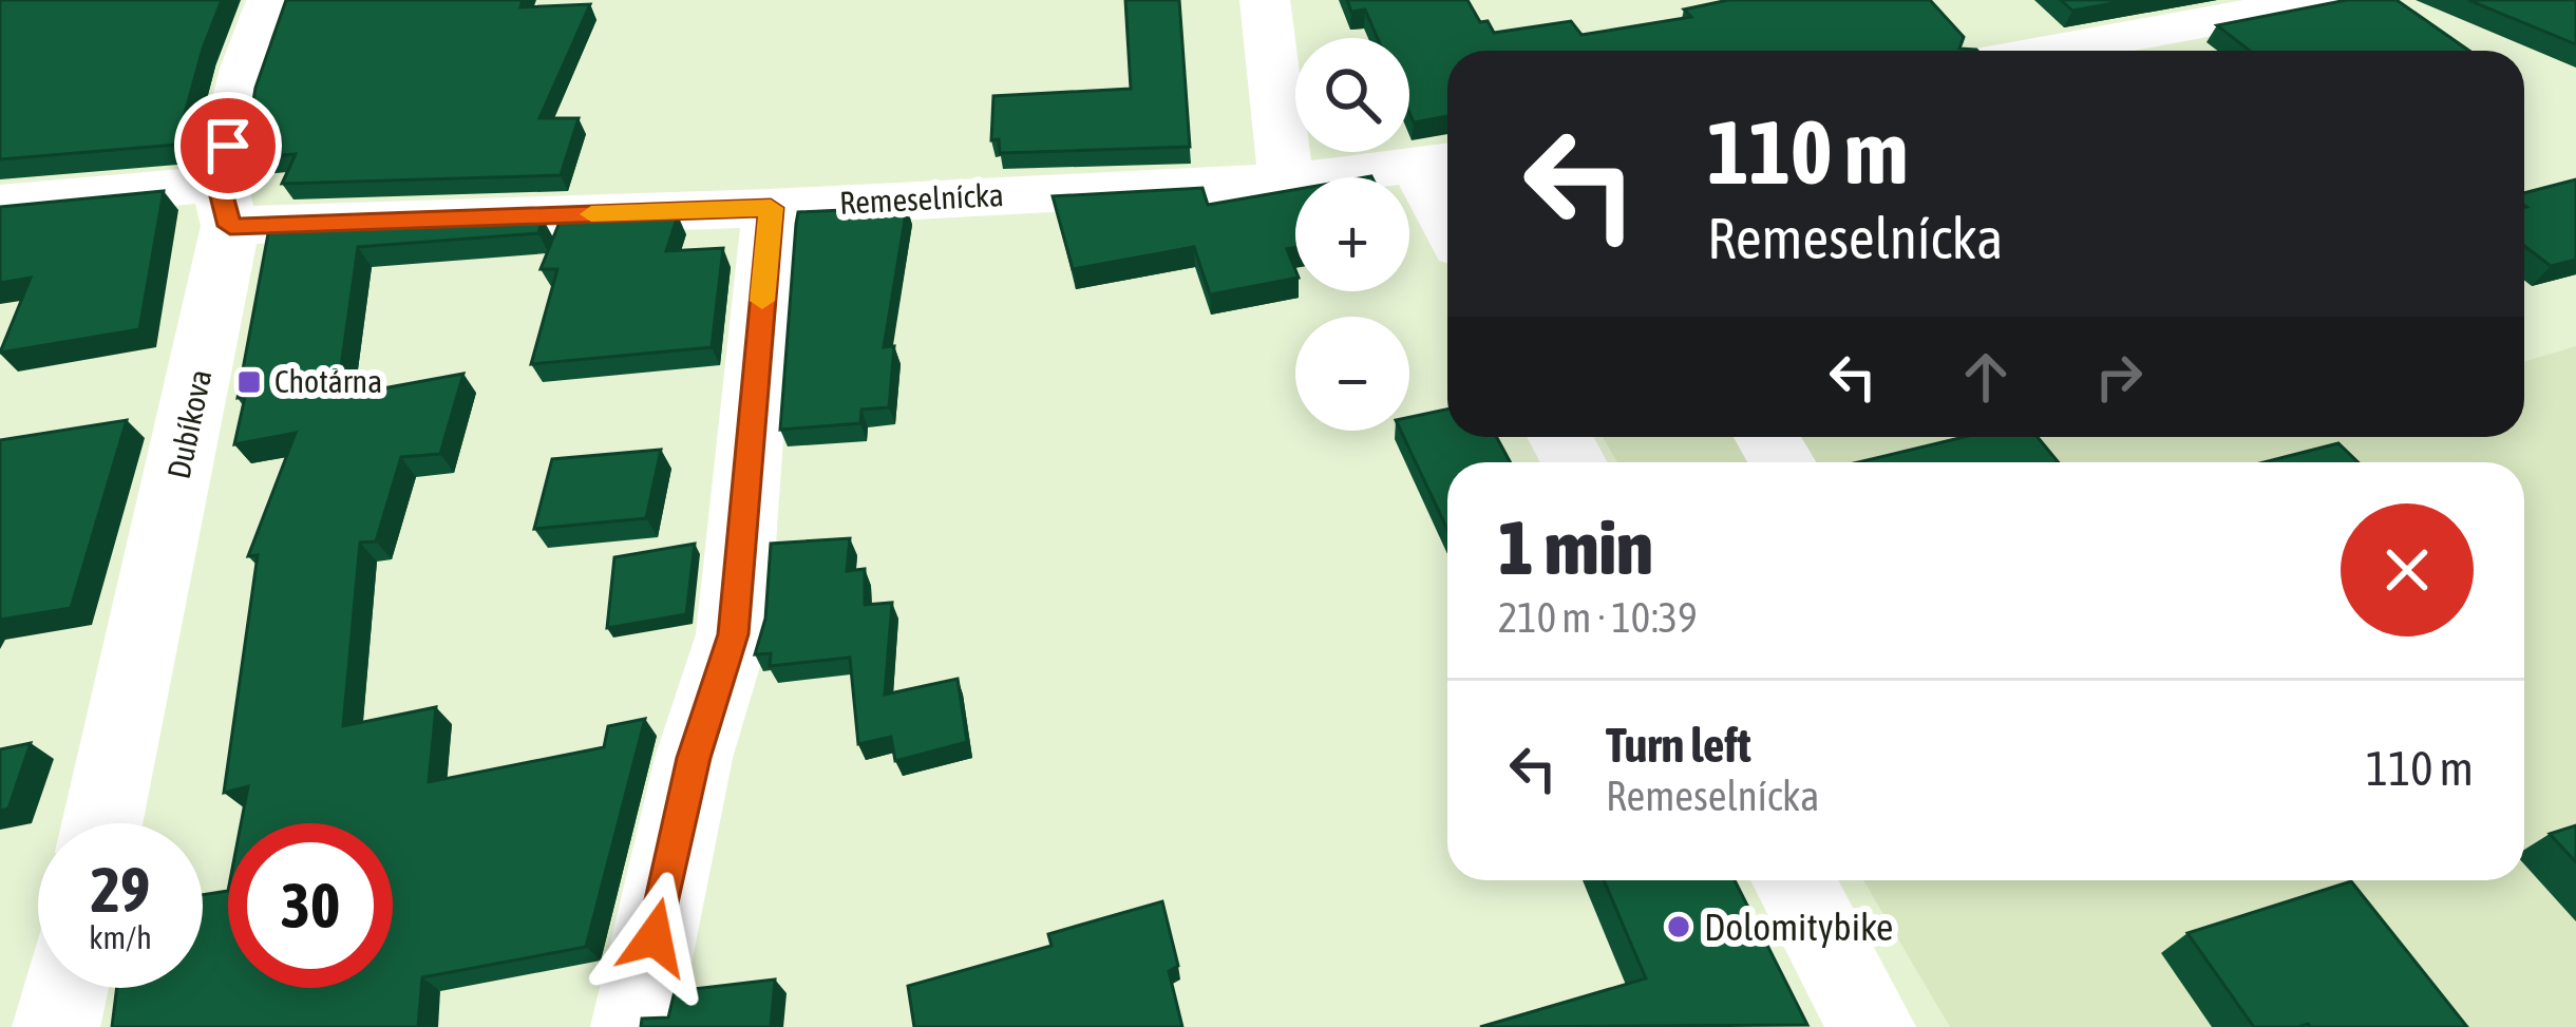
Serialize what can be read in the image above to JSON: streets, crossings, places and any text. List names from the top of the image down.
{
  "streets": {
    "street": ["Remeselnícka", "Dubíkova"]
  },
  "crossings": [
    ["Remeselnícka", "Dubíkova"]
  ],
  "places": {
    "transit": ["Chotárna"],
    "other": ["Dolomitybike"]
  },
  "page": {
    "map_buttons": ["+", "−"],
    "turn": ["110 m", "Remeselnícka"],
    "heading": ["1 min", "210 m · 10:39"],
    "list": [
      {
        "name": "Turn left",
        "note": "Remeselnícka",
        "value": "110 m"
      }
    ],
    "speed": "29 km/h",
    "limit": "30"
  }
}
